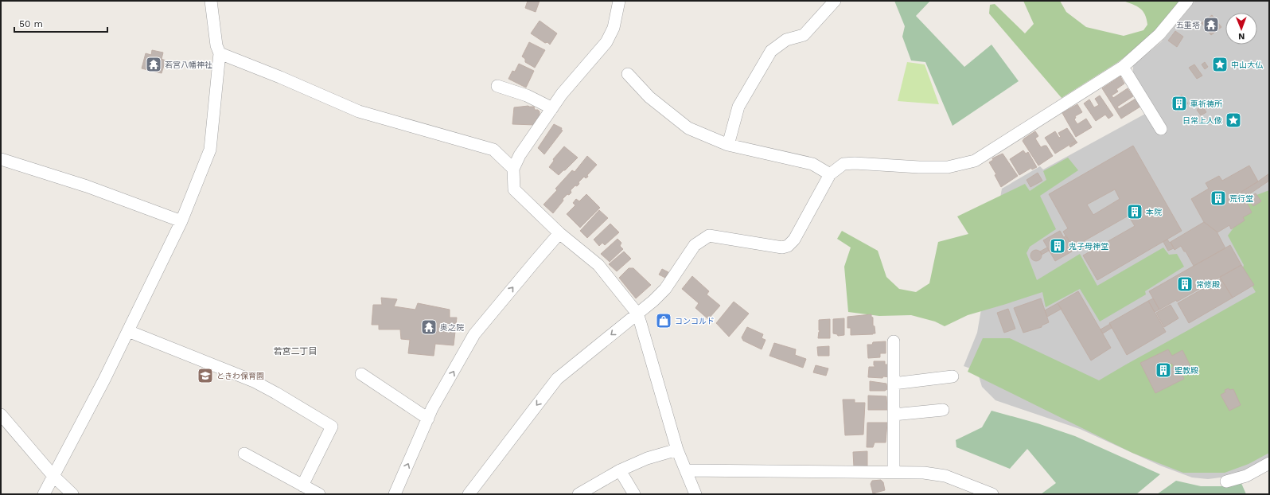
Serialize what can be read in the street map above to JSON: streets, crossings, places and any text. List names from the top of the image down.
{
  "districts": ["若宮二丁目"],
  "places": {
    "temple": ["五重塔", "若宮八幡神社", "奥之院"],
    "place": ["中山大仏", "日常上人像"],
    "building": [
      "車祈祷所",
      "荒行堂",
      "本院",
      "鬼子母神堂",
      "常修殿",
      "聖教殿"
    ],
    "shop": ["コンコルド"],
    "school or university": ["ときわ保育園"]
  },
  "scale_bar": "50 m",
  "north": "bottom"
}
